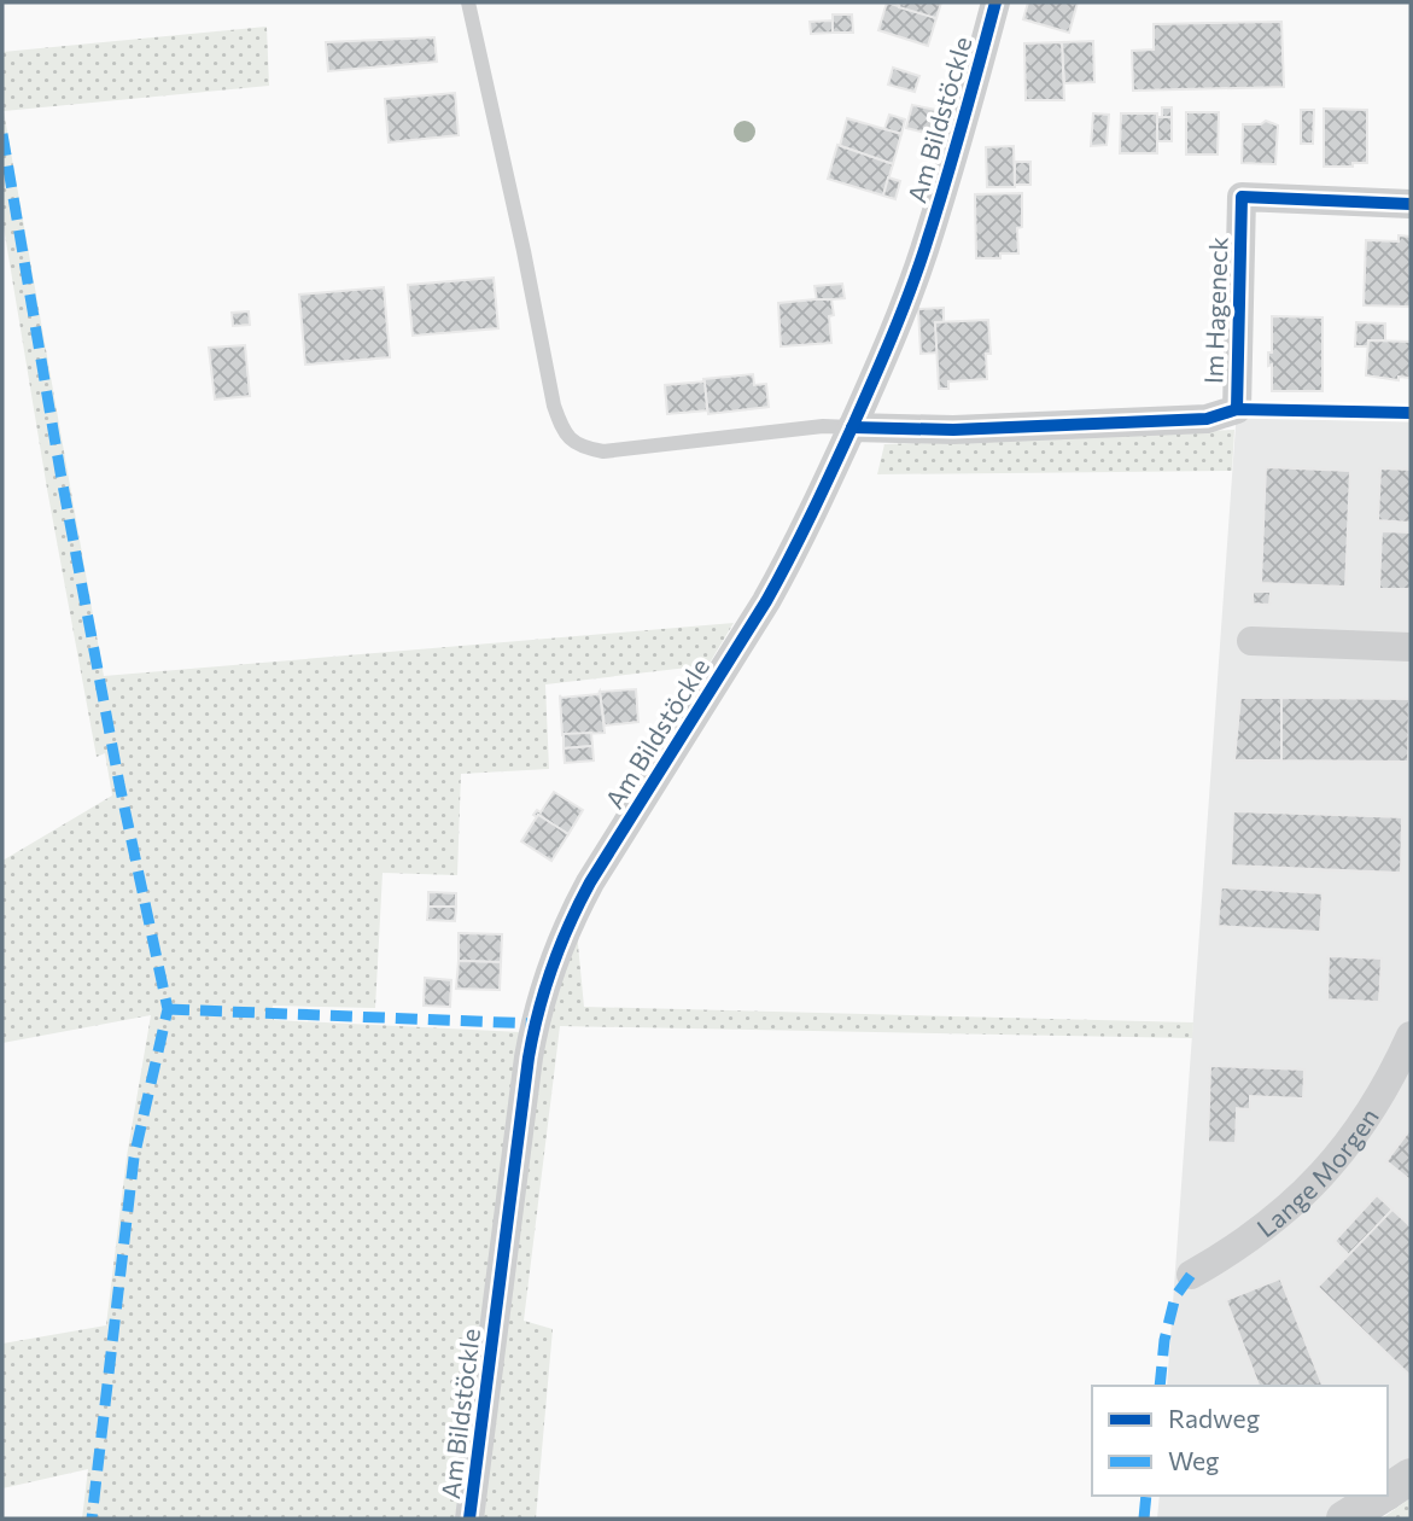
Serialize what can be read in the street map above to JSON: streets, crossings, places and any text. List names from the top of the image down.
{
  "streets": {
    "street": ["Am Bildstöckle", "Im Hageneck", "Lange Morgen"]
  },
  "crossings": [
    ["Am Bildstöckle", "Im Hageneck"]
  ],
  "legend": ["Radweg", "Weg"]
}
